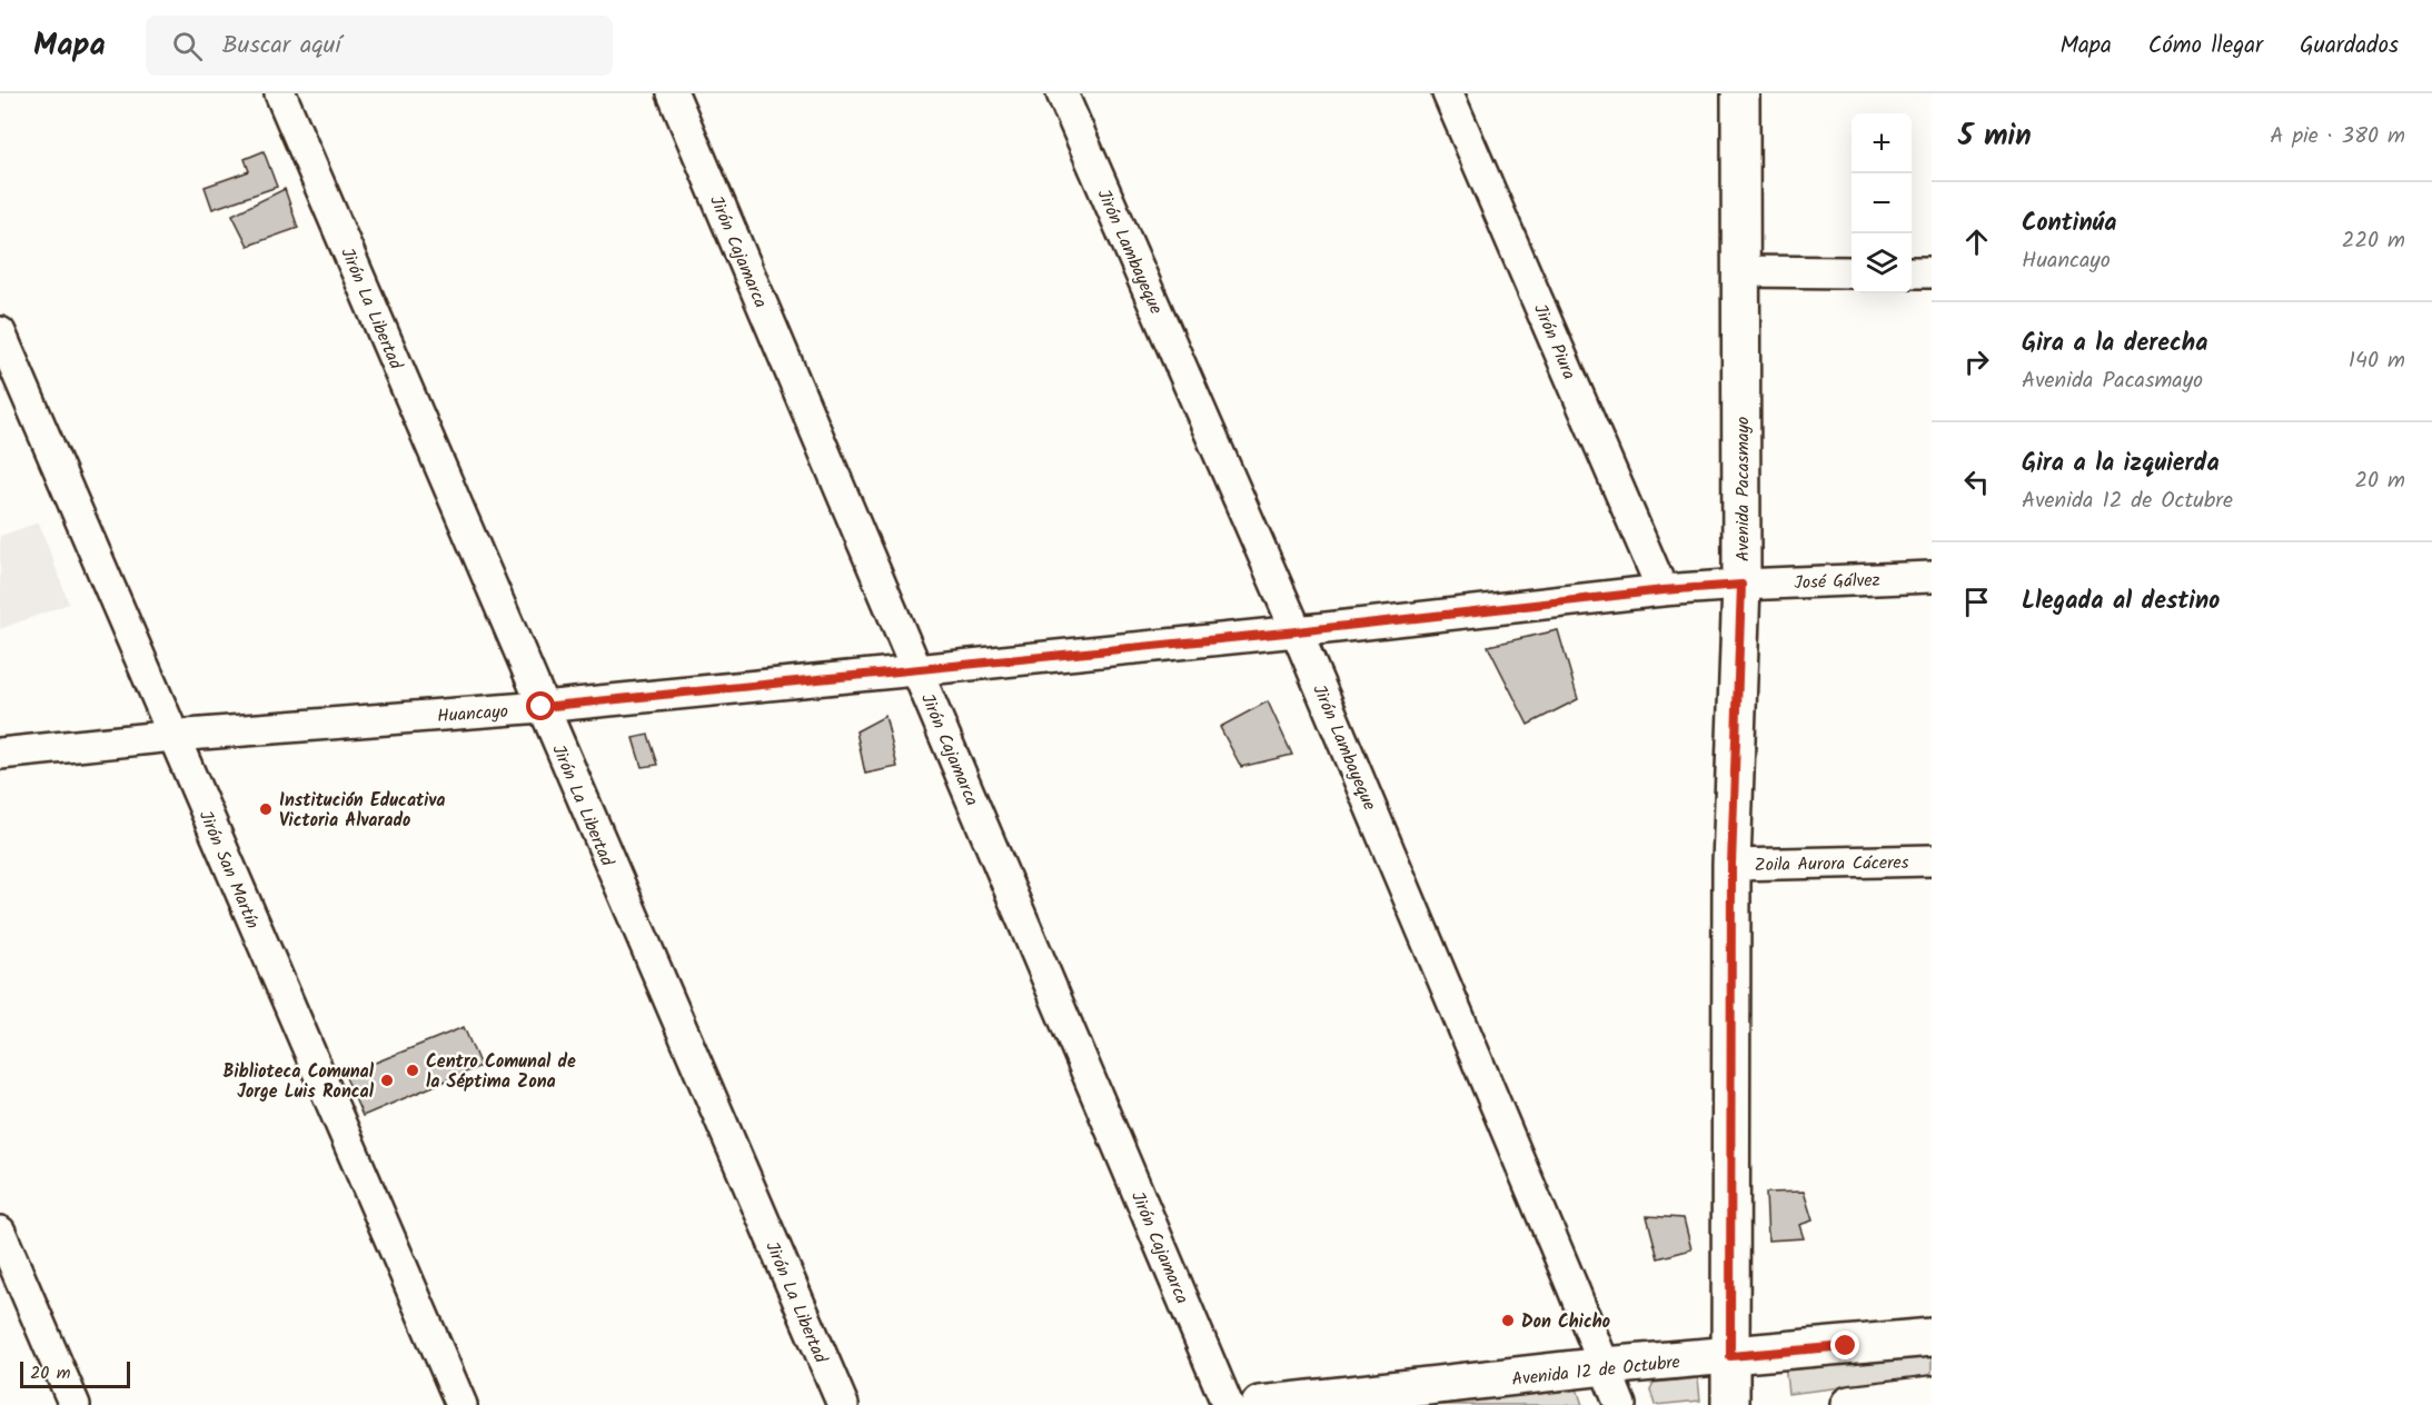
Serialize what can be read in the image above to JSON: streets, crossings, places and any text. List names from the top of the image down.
{
  "streets": {
    "street": [
      "Jirón Cajamarca",
      "Jirón Lambayeque",
      "Jirón La Libertad",
      "Jirón Piura",
      "Avenida Pacasmayo",
      "José Gálvez",
      "Huancayo",
      "Zoila Aurora Cáceres",
      "Jirón San Martín",
      "Avenida 12 de Octubre"
    ]
  },
  "crossings": [
    ["Jirón Cajamarca", "Huancayo"],
    ["Jirón Lambayeque", "Huancayo"],
    ["Jirón Lambayeque", "Avenida 12 de Octubre"],
    ["Jirón La Libertad", "Huancayo"],
    ["Jirón Piura", "Huancayo"],
    ["Avenida Pacasmayo", "José Gálvez"],
    ["Avenida Pacasmayo", "Huancayo"],
    ["Avenida Pacasmayo", "Zoila Aurora Cáceres"],
    ["Avenida Pacasmayo", "Avenida 12 de Octubre"],
    ["José Gálvez", "Huancayo"],
    ["Huancayo", "Jirón San Martín"]
  ],
  "places": [
    "Institución Educativa Victoria Alvarado",
    "Centro Comunal de la Séptima Zona",
    "Biblioteca Comunal Jorge Luis Roncal",
    "Don Chicho"
  ],
  "scale_bar": "20 m",
  "page": {
    "header": "Mapa",
    "search": "Buscar aquí",
    "nav": ["Mapa", "Cómo llegar", "Guardados"],
    "heading": ["5 min", "A pie · 380 m"],
    "map_buttons": ["+", "−"],
    "list": [
      ["Continúa", "Huancayo", "220 m"],
      ["Gira a la derecha", "Avenida Pacasmayo", "140 m"],
      ["Gira a la izquierda", "Avenida 12 de Octubre", "20 m"],
      "Llegada al destino"
    ],
    "scale": "20 m"
  }
}
